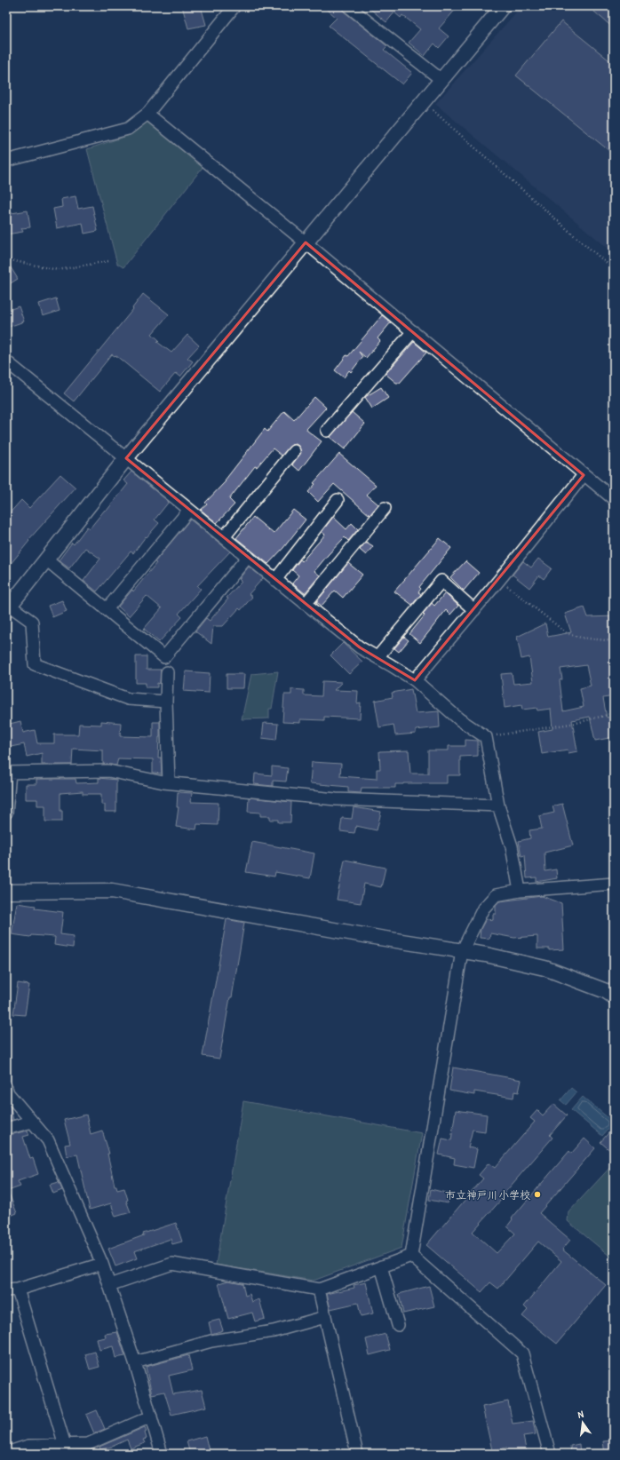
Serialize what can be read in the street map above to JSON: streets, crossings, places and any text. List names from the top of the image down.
{
  "places": ["市立神戸川小学校"],
  "north": "top"
}
